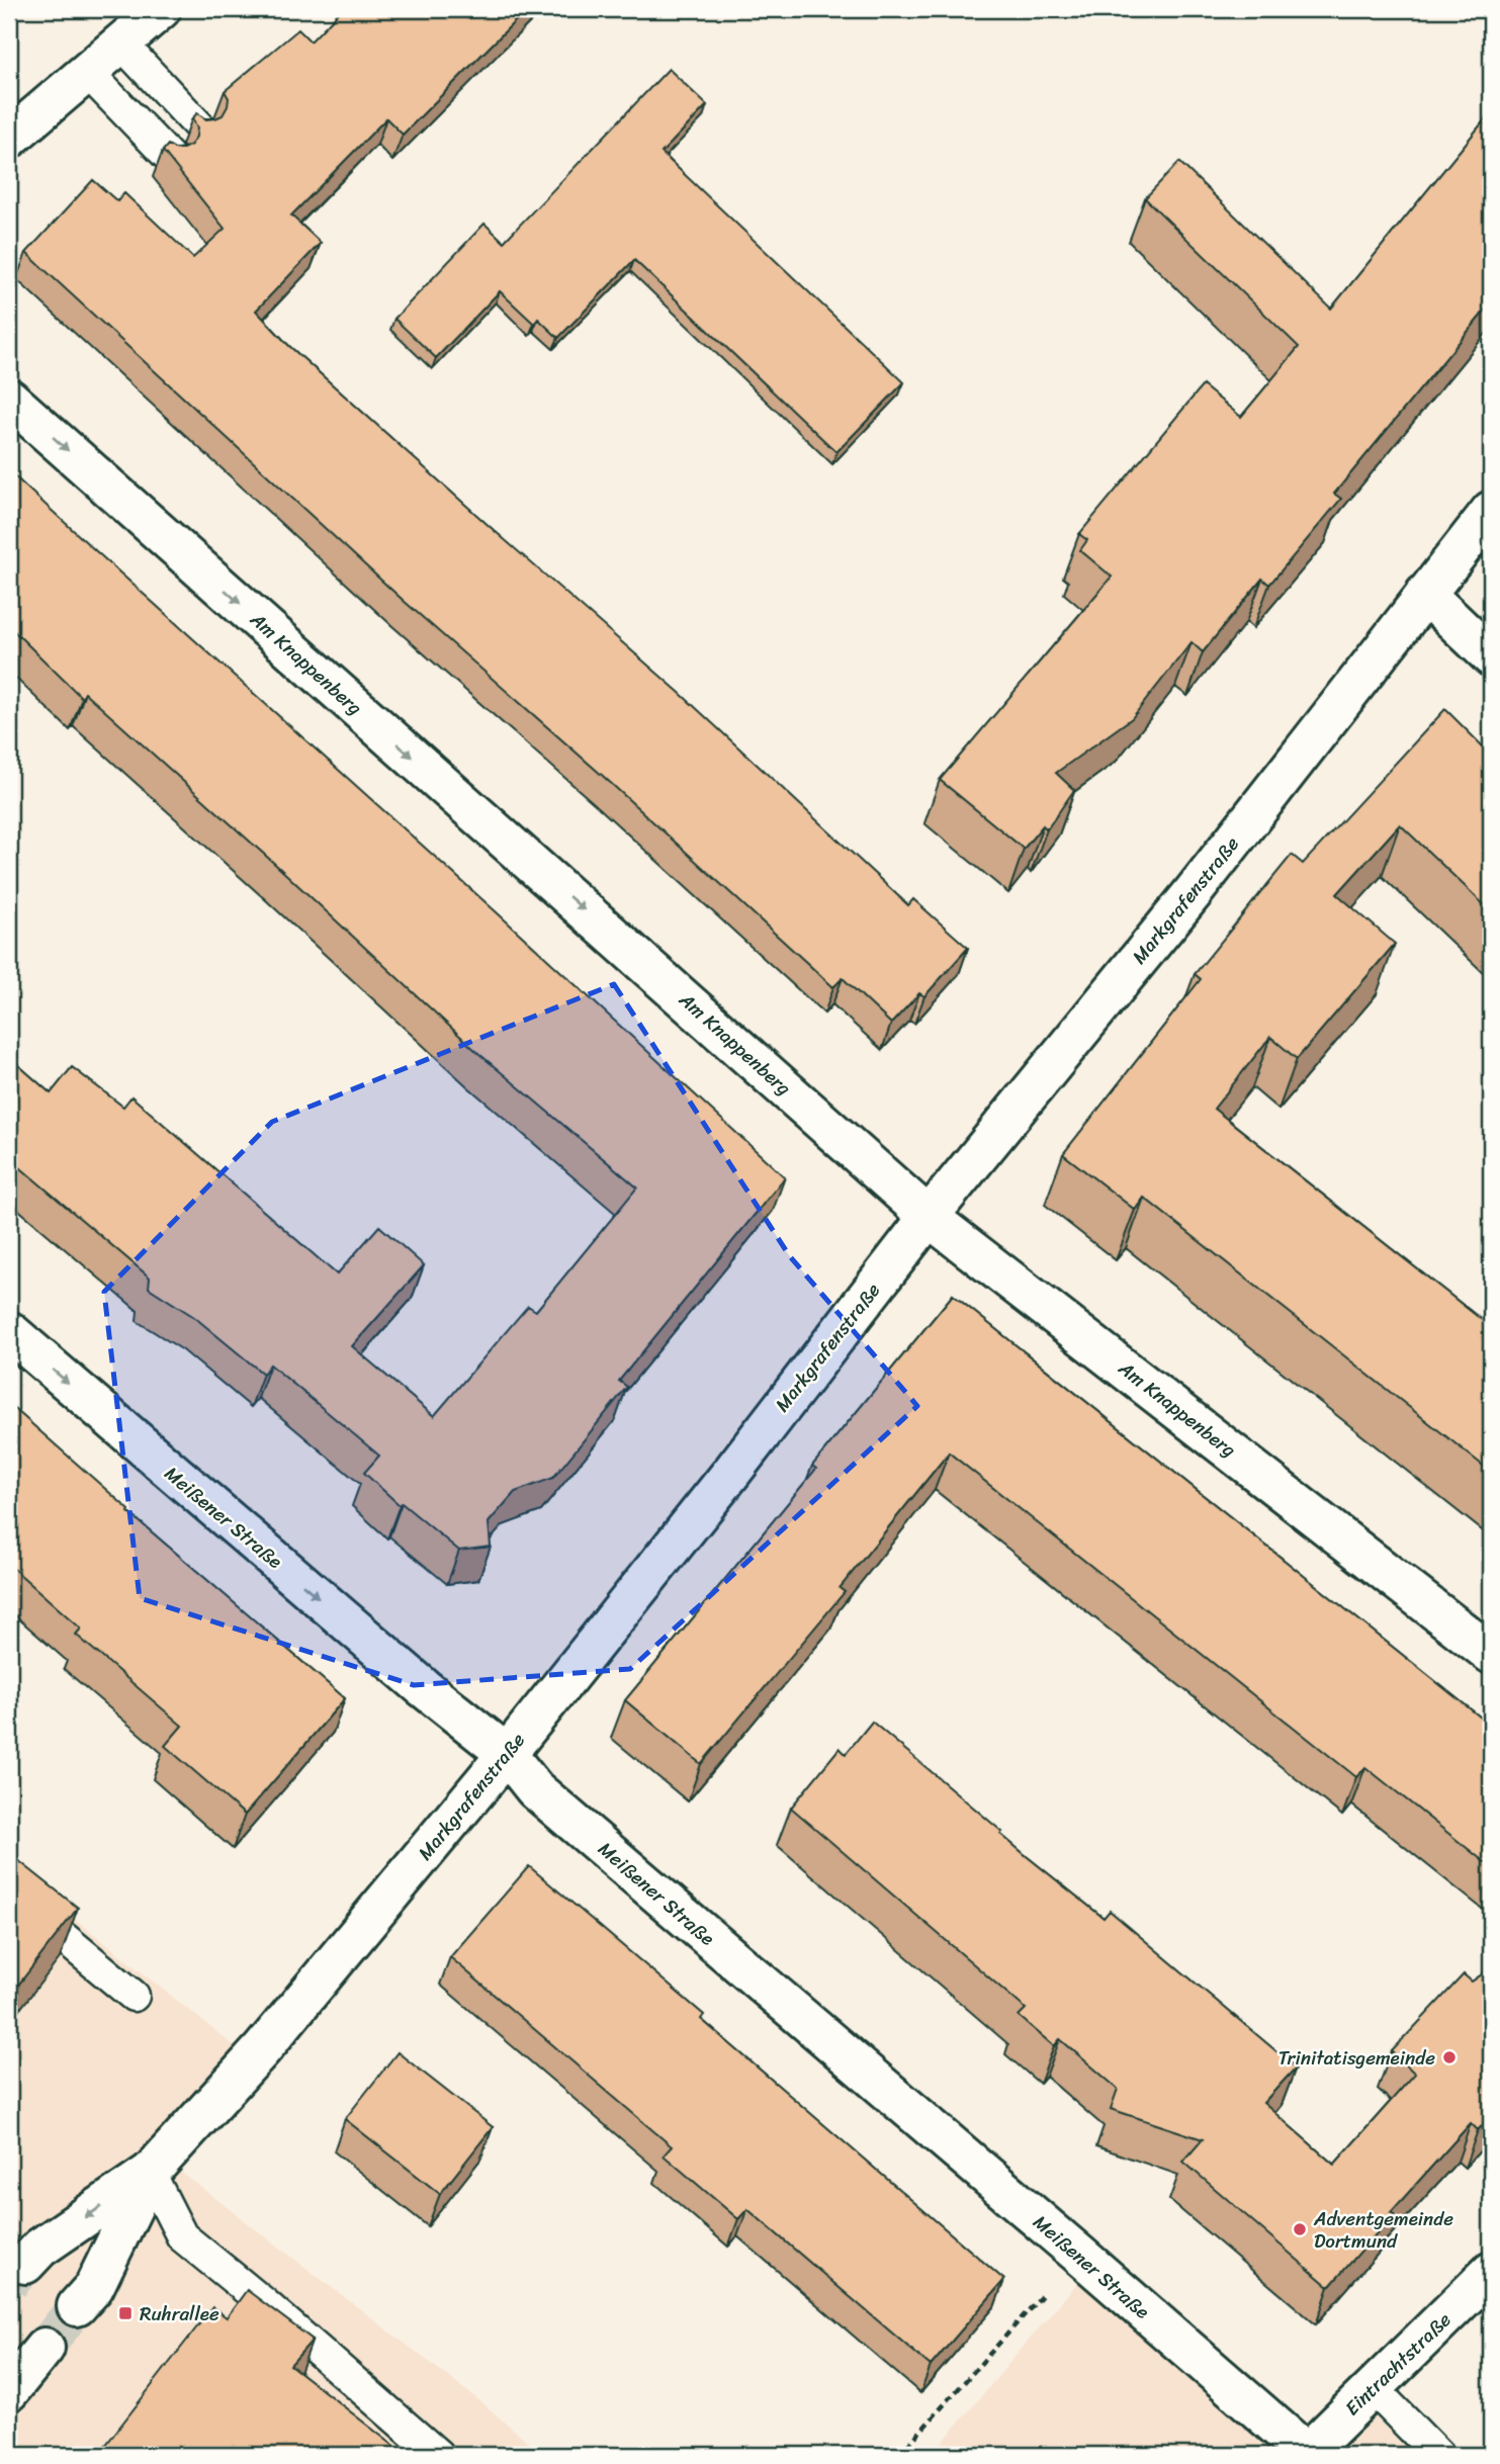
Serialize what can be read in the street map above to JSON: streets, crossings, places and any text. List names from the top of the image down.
{
  "streets": {
    "street": [
      "Am Knappenberg",
      "Markgrafenstraße",
      "Meißener Straße",
      "Eintrachtstraße"
    ]
  },
  "crossings": [
    ["Am Knappenberg", "Markgrafenstraße"],
    ["Markgrafenstraße", "Meißener Straße"],
    ["Meißener Straße", "Eintrachtstraße"]
  ],
  "one_way": ["Am Knappenberg", "Meißener Straße"],
  "places": {
    "other": ["Trinitatisgemeinde", "Adventgemeinde Dortmund"],
    "transit": ["Ruhrallee"]
  }
}
